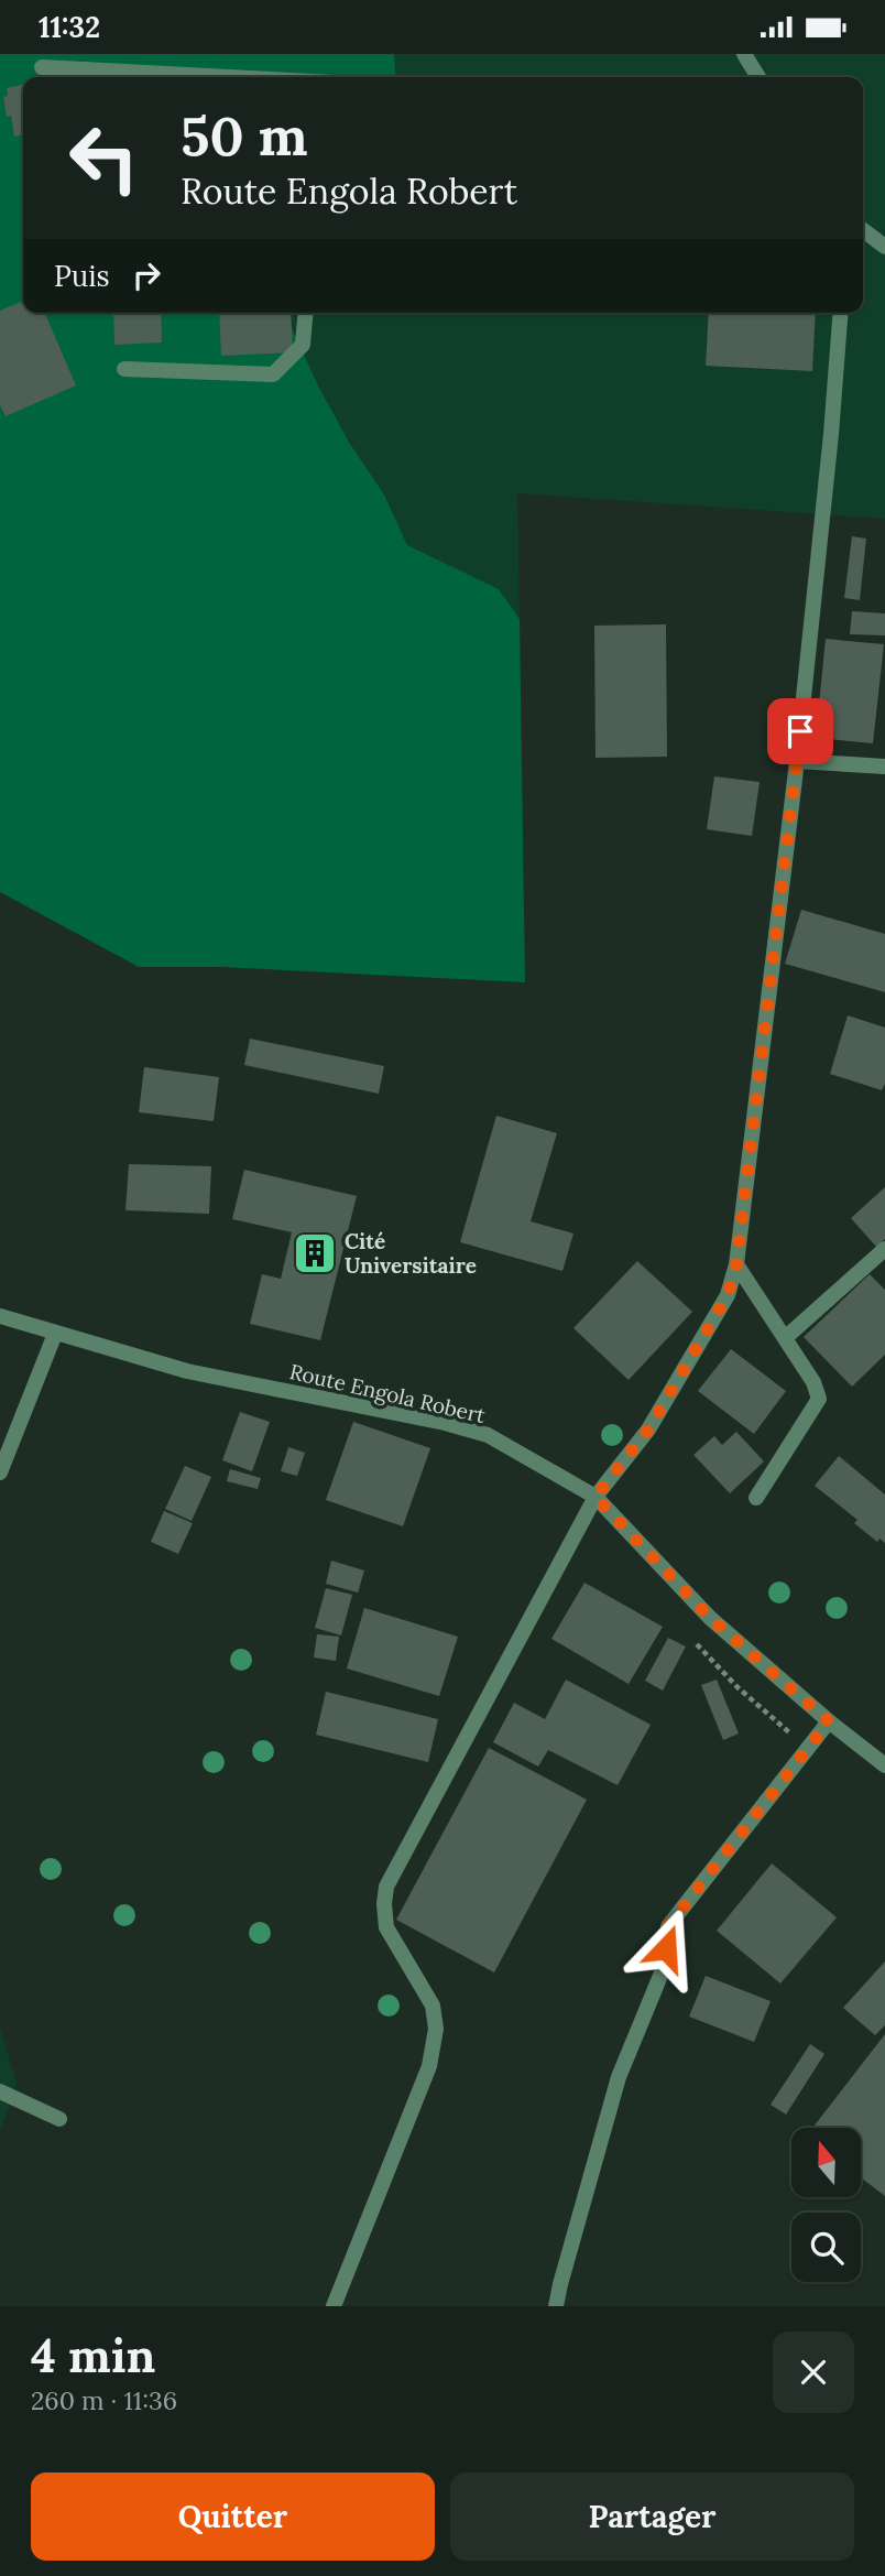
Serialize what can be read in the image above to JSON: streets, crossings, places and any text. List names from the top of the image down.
{
  "streets": {
    "street": ["Route Engola Robert"]
  },
  "places": {
    "building": ["Cité Universitaire"]
  },
  "north": "top",
  "page": {
    "status": "11:32",
    "turn": ["50 m", "Route Engola Robert"],
    "then": "Puis",
    "heading": ["4 min", "260 m · 11:36"],
    "buttons": ["Quitter", "Partager"]
  }
}
